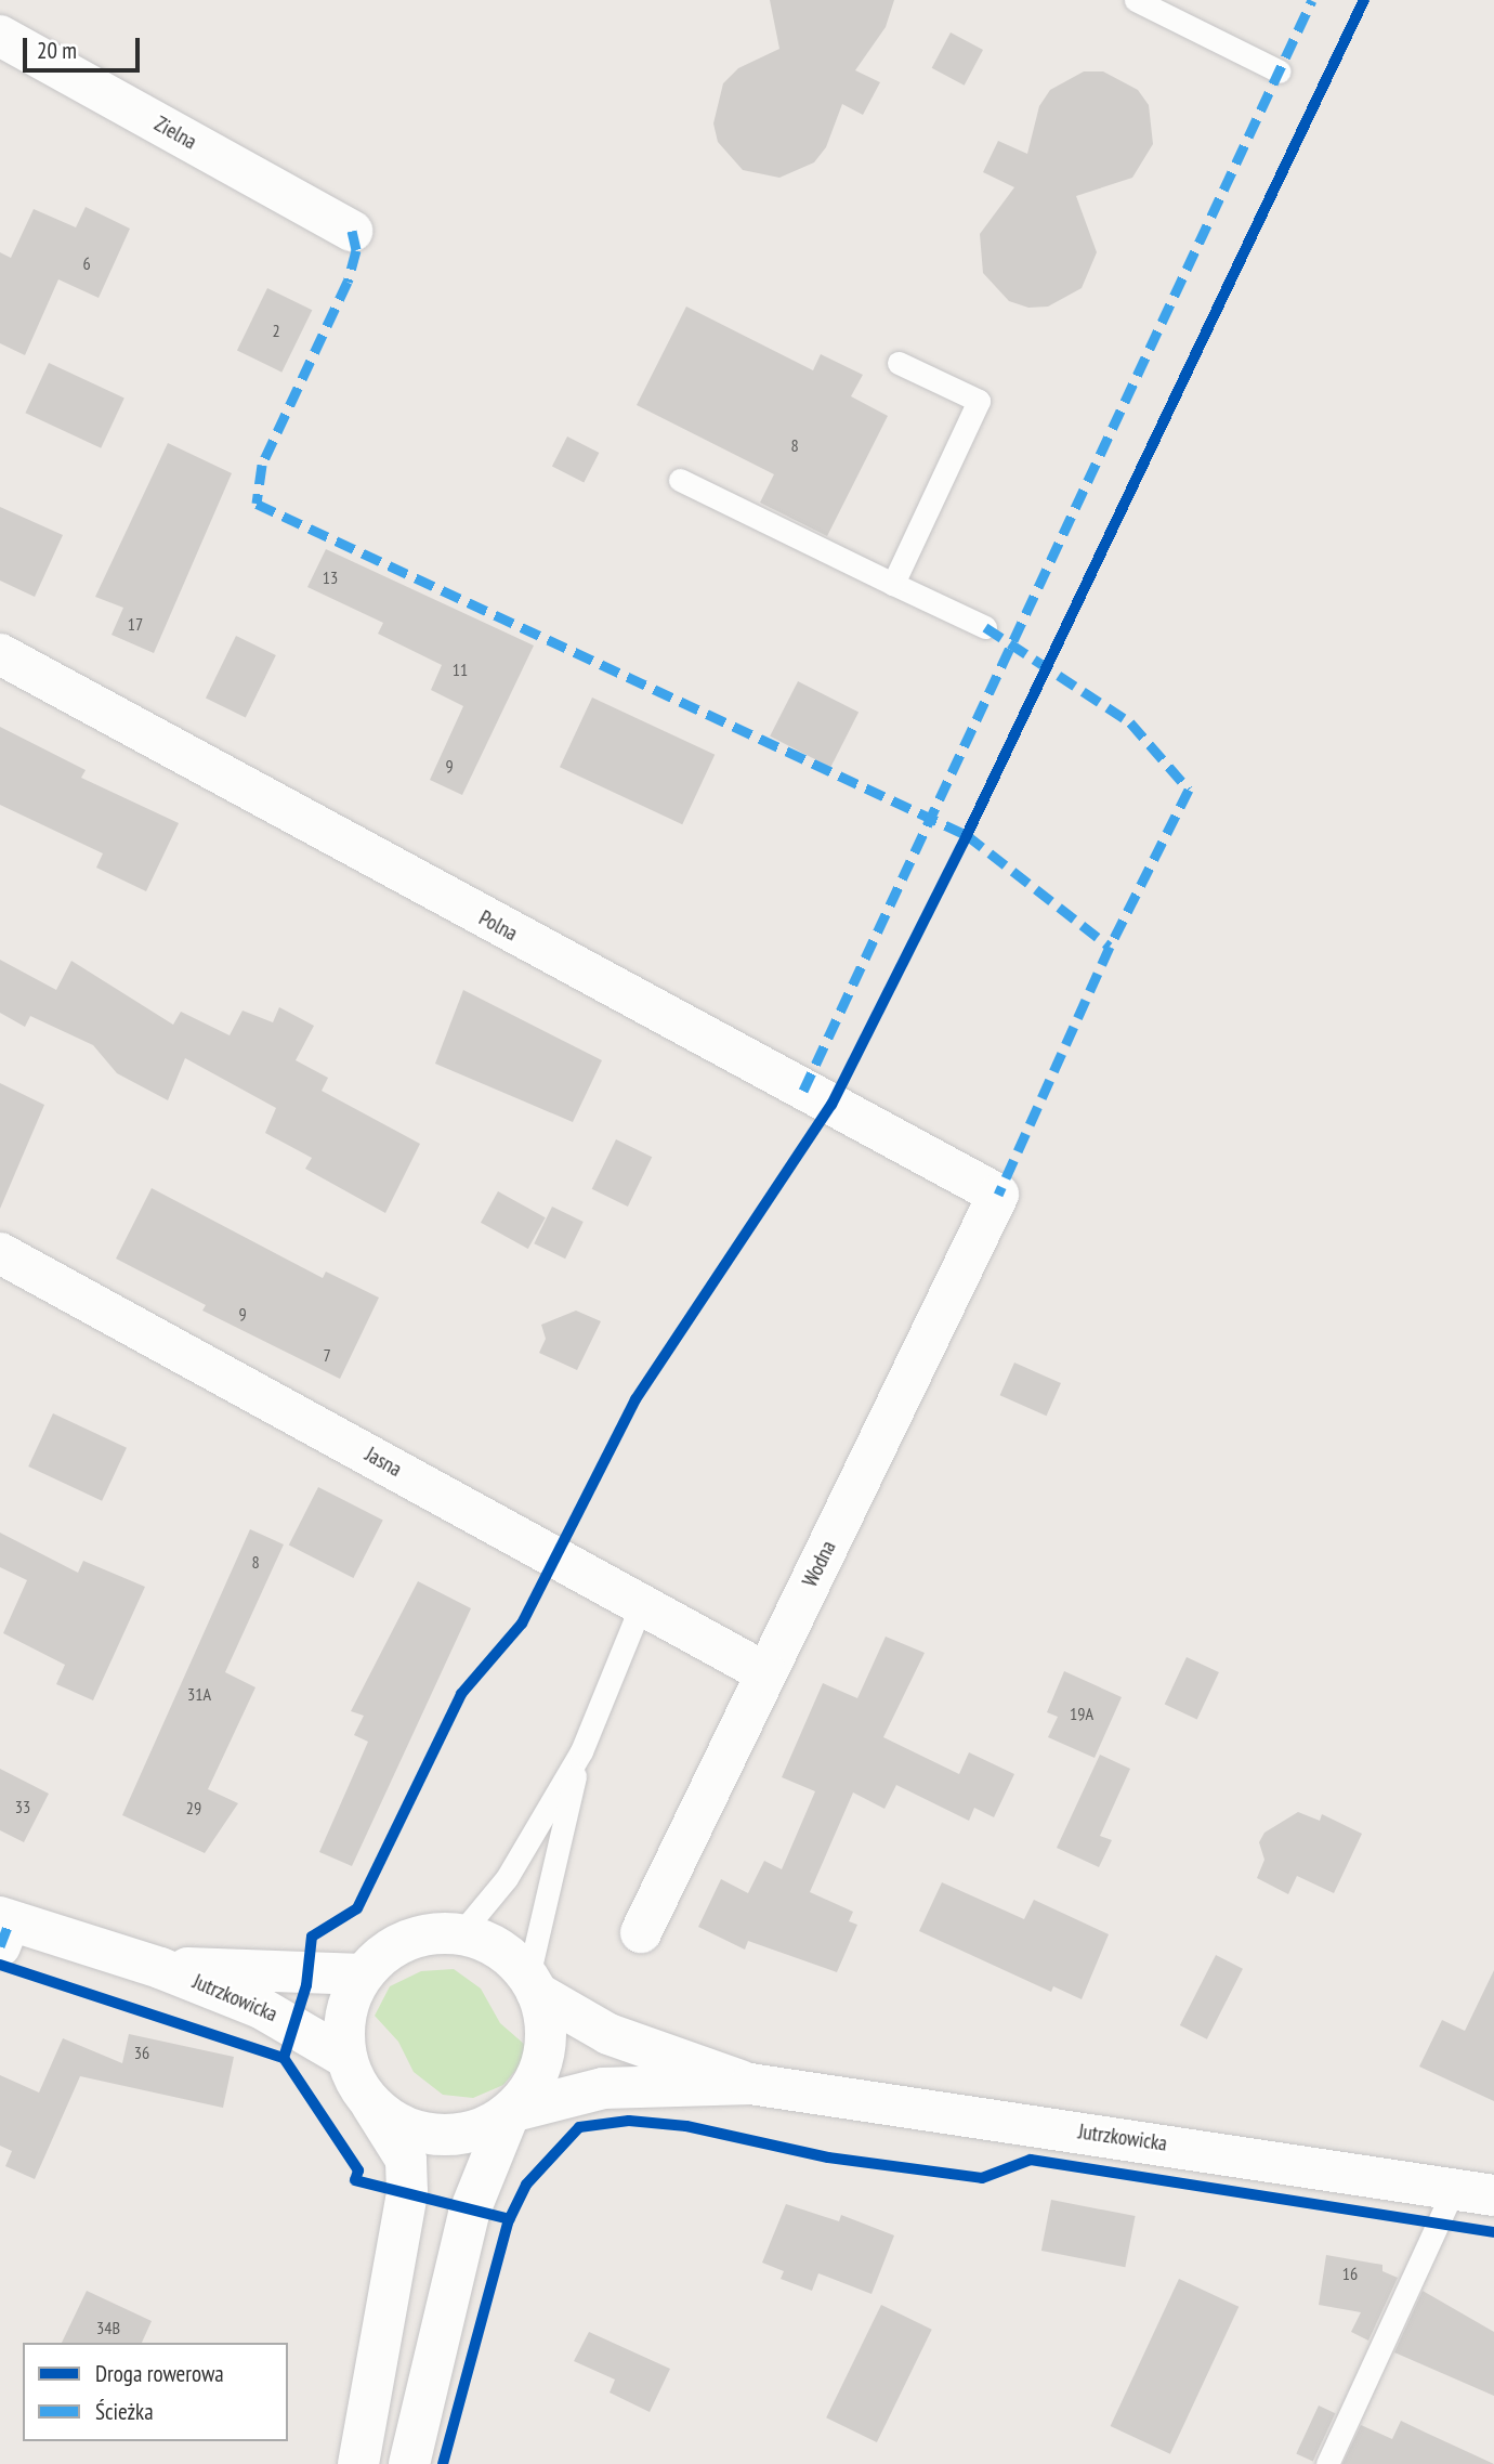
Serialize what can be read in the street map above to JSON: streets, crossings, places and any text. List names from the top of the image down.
{
  "streets": {
    "street": [
      "Zielna",
      "Polna",
      "Jasna",
      "Wodna",
      "Jutrzkowicka"
    ]
  },
  "crossings": [
    ["Polna", "Wodna"],
    ["Jasna", "Wodna"]
  ],
  "house_numbers": [
    "6",
    "2",
    "8",
    "13",
    "17",
    "11",
    "9",
    "9",
    "7",
    "8",
    "31A",
    "19A",
    "33",
    "29",
    "36",
    "16",
    "34B"
  ],
  "legend": ["Droga rowerowa", "Ścieżka"],
  "scale_bar": "20 m"
}
